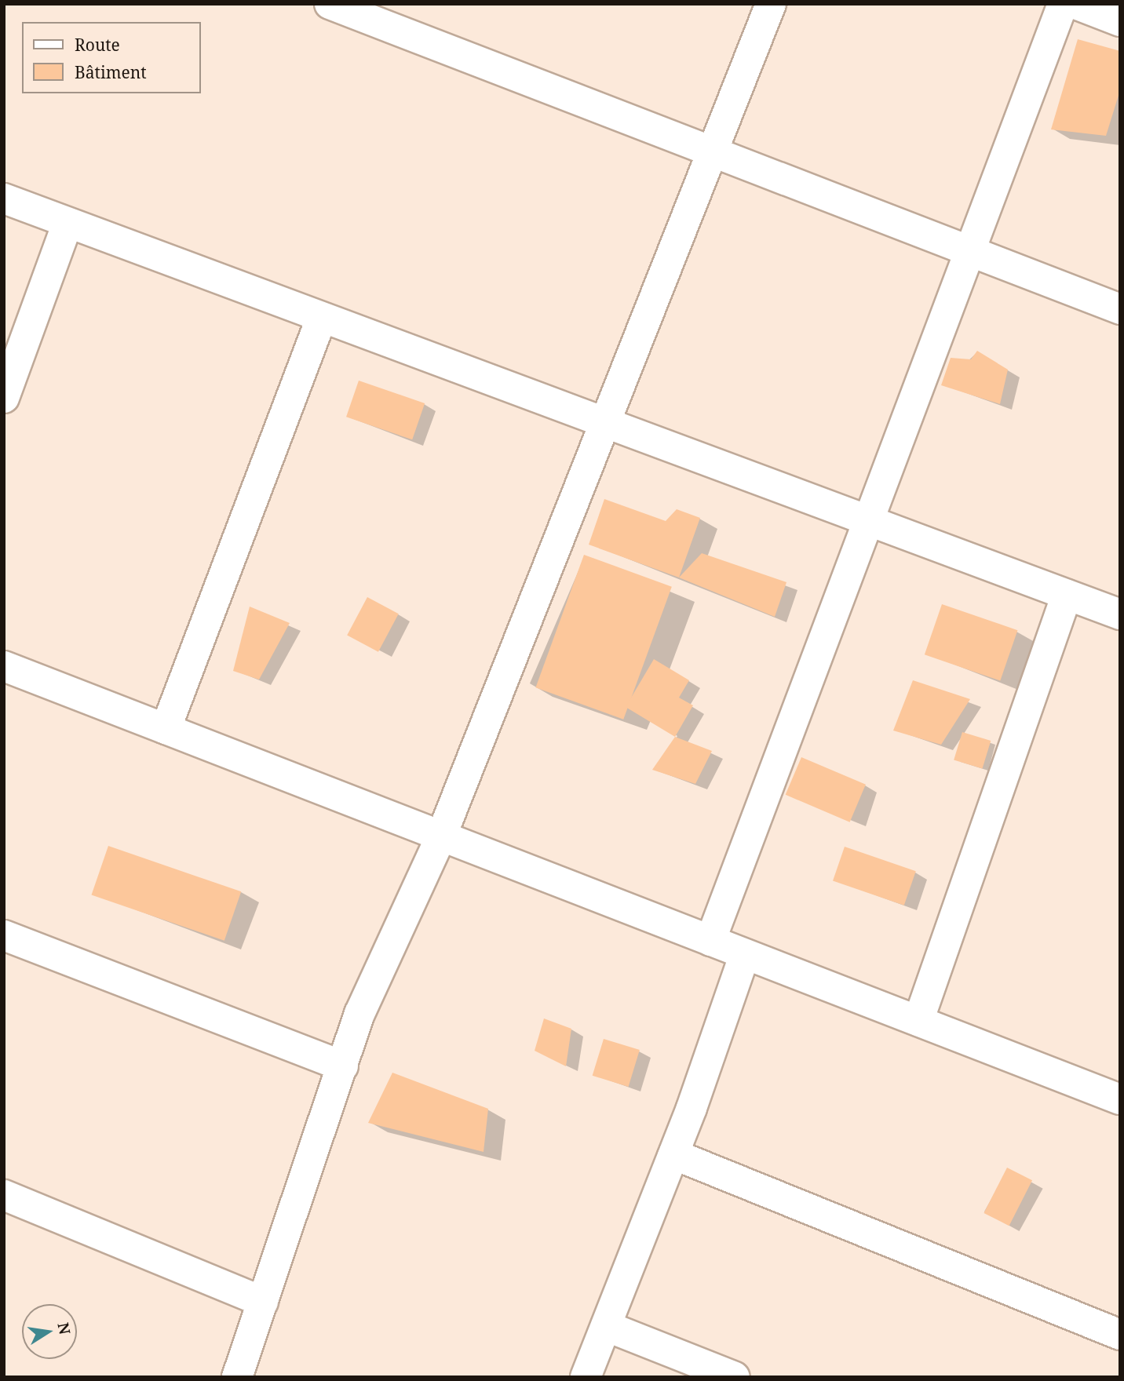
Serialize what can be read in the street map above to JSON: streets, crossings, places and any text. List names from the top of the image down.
{
  "legend": ["Route", "Bâtiment"],
  "north": "right"
}
